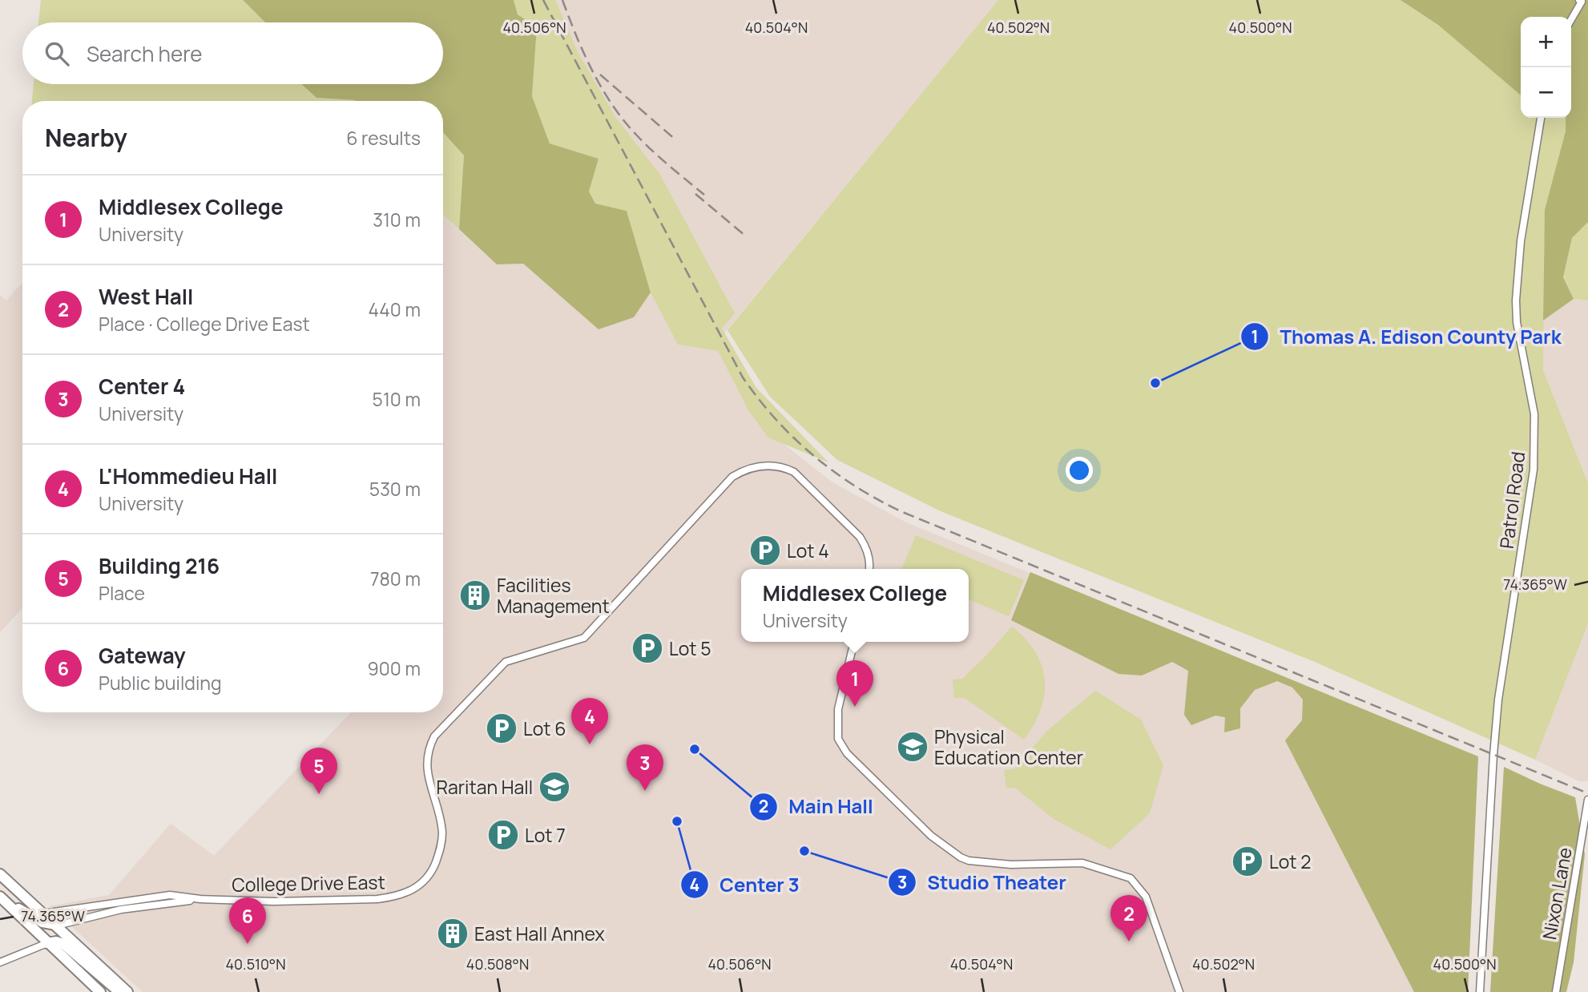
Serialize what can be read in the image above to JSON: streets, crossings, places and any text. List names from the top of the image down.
{
  "streets": {
    "street": ["Patrol Road", "College Drive East", "Nixon Lane"]
  },
  "places": {
    "other": [
      "Thomas A. Edison County Park",
      "Main Hall",
      "Center 3",
      "Studio Theater"
    ],
    "parking": [
      "Lot 4",
      "Lot 5",
      "Lot 6",
      "Lot 7",
      "Lot 2"
    ],
    "building": ["Facilities Management", "East Hall Annex"],
    "school or university": ["Physical Education Center", "Raritan Hall"]
  },
  "page": {
    "map_buttons": ["+", "−"],
    "search": "Search here",
    "heading": ["Nearby", "6 results"],
    "list": [
      {
        "mark": "1",
        "name": "Middlesex College",
        "note": "University",
        "value": "310 m"
      },
      {
        "mark": "2",
        "name": "West Hall",
        "note": "Place · College Drive East",
        "value": "440 m"
      },
      {
        "mark": "3",
        "name": "Center 4",
        "note": "University",
        "value": "510 m"
      },
      {
        "mark": "4",
        "name": "L'Hommedieu Hall",
        "note": "University",
        "value": "530 m"
      },
      {
        "mark": "5",
        "name": "Building 216",
        "note": "Place",
        "value": "780 m"
      },
      {
        "mark": "6",
        "name": "Gateway",
        "note": "Public building",
        "value": "900 m"
      }
    ],
    "popup": ["Middlesex College", "University"],
    "pins": [
      "1",
      "4",
      "3",
      "5",
      "2",
      "6"
    ]
  },
  "coordinates": [
    "40.506°N",
    "40.504°N",
    "40.502°N",
    "40.500°N",
    "74.365°W",
    "40.510°N",
    "40.508°N"
  ]
}
